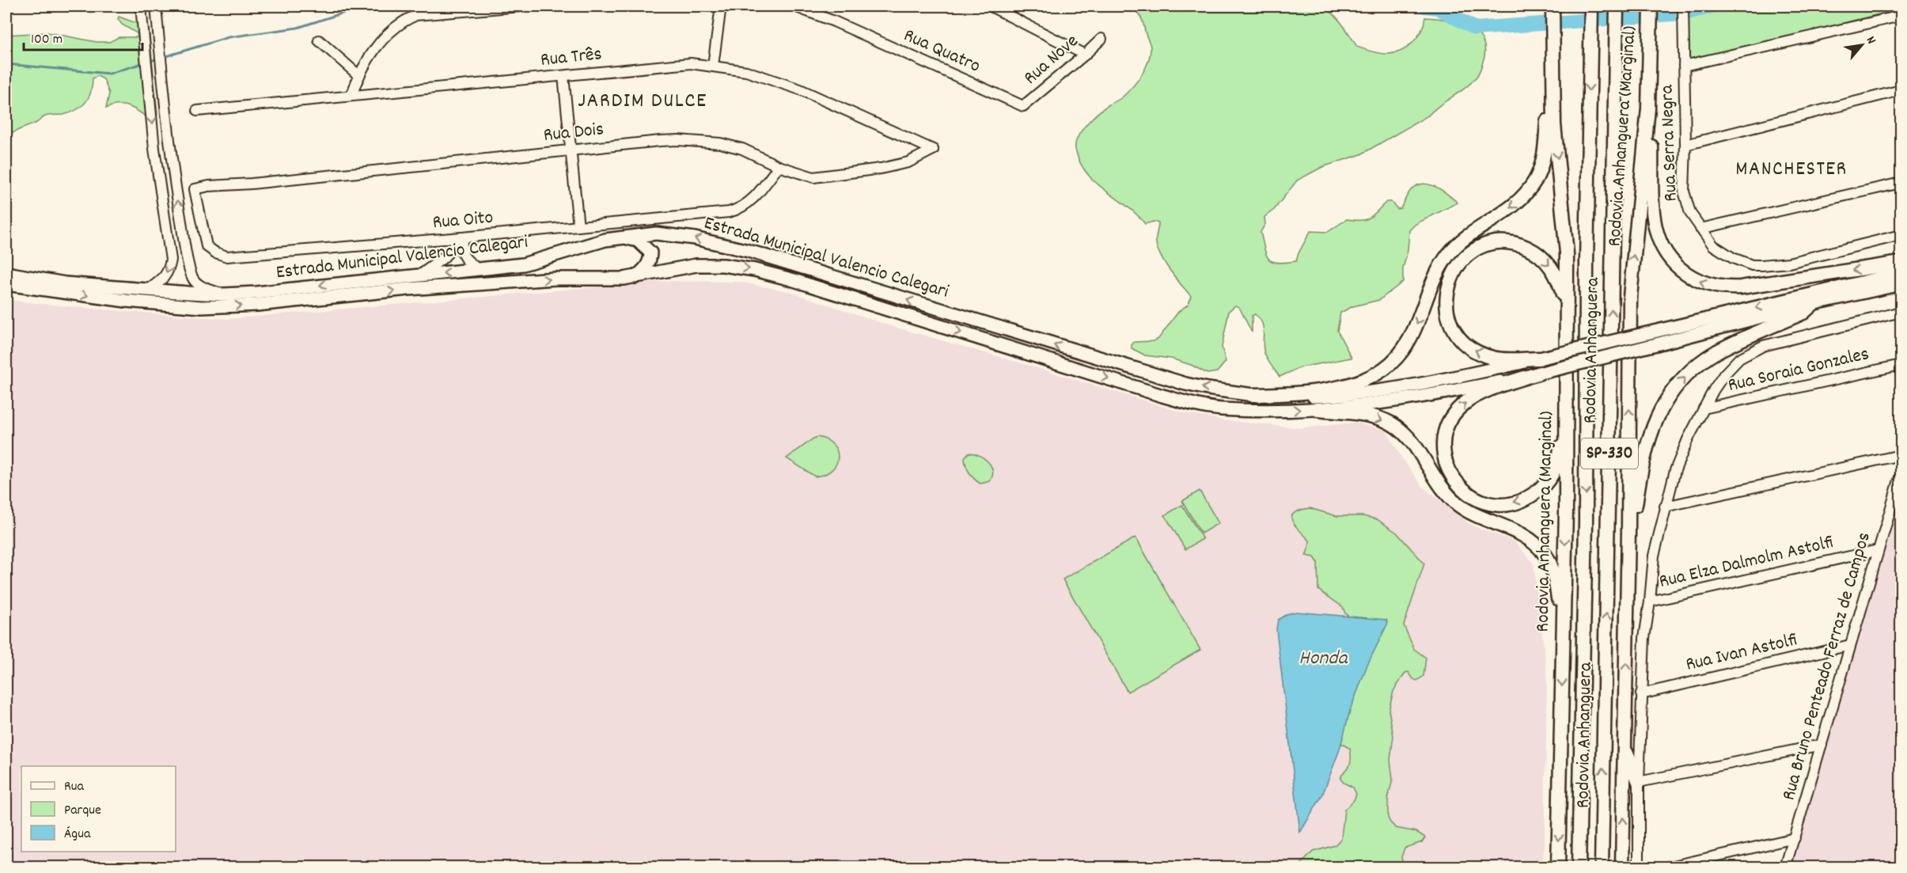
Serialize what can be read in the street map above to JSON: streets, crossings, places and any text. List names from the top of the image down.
{
  "streets": {
    "highway": ["Rodovia Anhanguera (Marginal)", "Rodovia Anhanguera", "SP-330"],
    "main road": ["Estrada Municipal Valencio Calegari"],
    "street": [
      "Rua Quatro",
      "Rua Três",
      "Rua Nove",
      "Rua Dois",
      "Rua Serra Negra",
      "Rua Oito",
      "Rua Soraia Gonzales",
      "Rua Elza Dalmolm Astolfi",
      "Rua Ivan Astolfi",
      "Rua Bruno Penteado Ferraz de Campos"
    ]
  },
  "crossings": [
    ["Rua Quatro", "Rua Nove"],
    ["Rua Três", "Rua Dois"],
    ["Rua Dois", "Rua Oito"],
    ["Rua Elza Dalmolm Astolfi", "Rua Bruno Penteado Ferraz de Campos"],
    ["Rua Ivan Astolfi", "Rua Bruno Penteado Ferraz de Campos"]
  ],
  "districts": ["JARDIM DULCE", "MANCHESTER"],
  "water": ["Honda"],
  "legend": ["Rua", "Parque", "Água"],
  "scale_bar": "100 m",
  "north": "top right"
}
